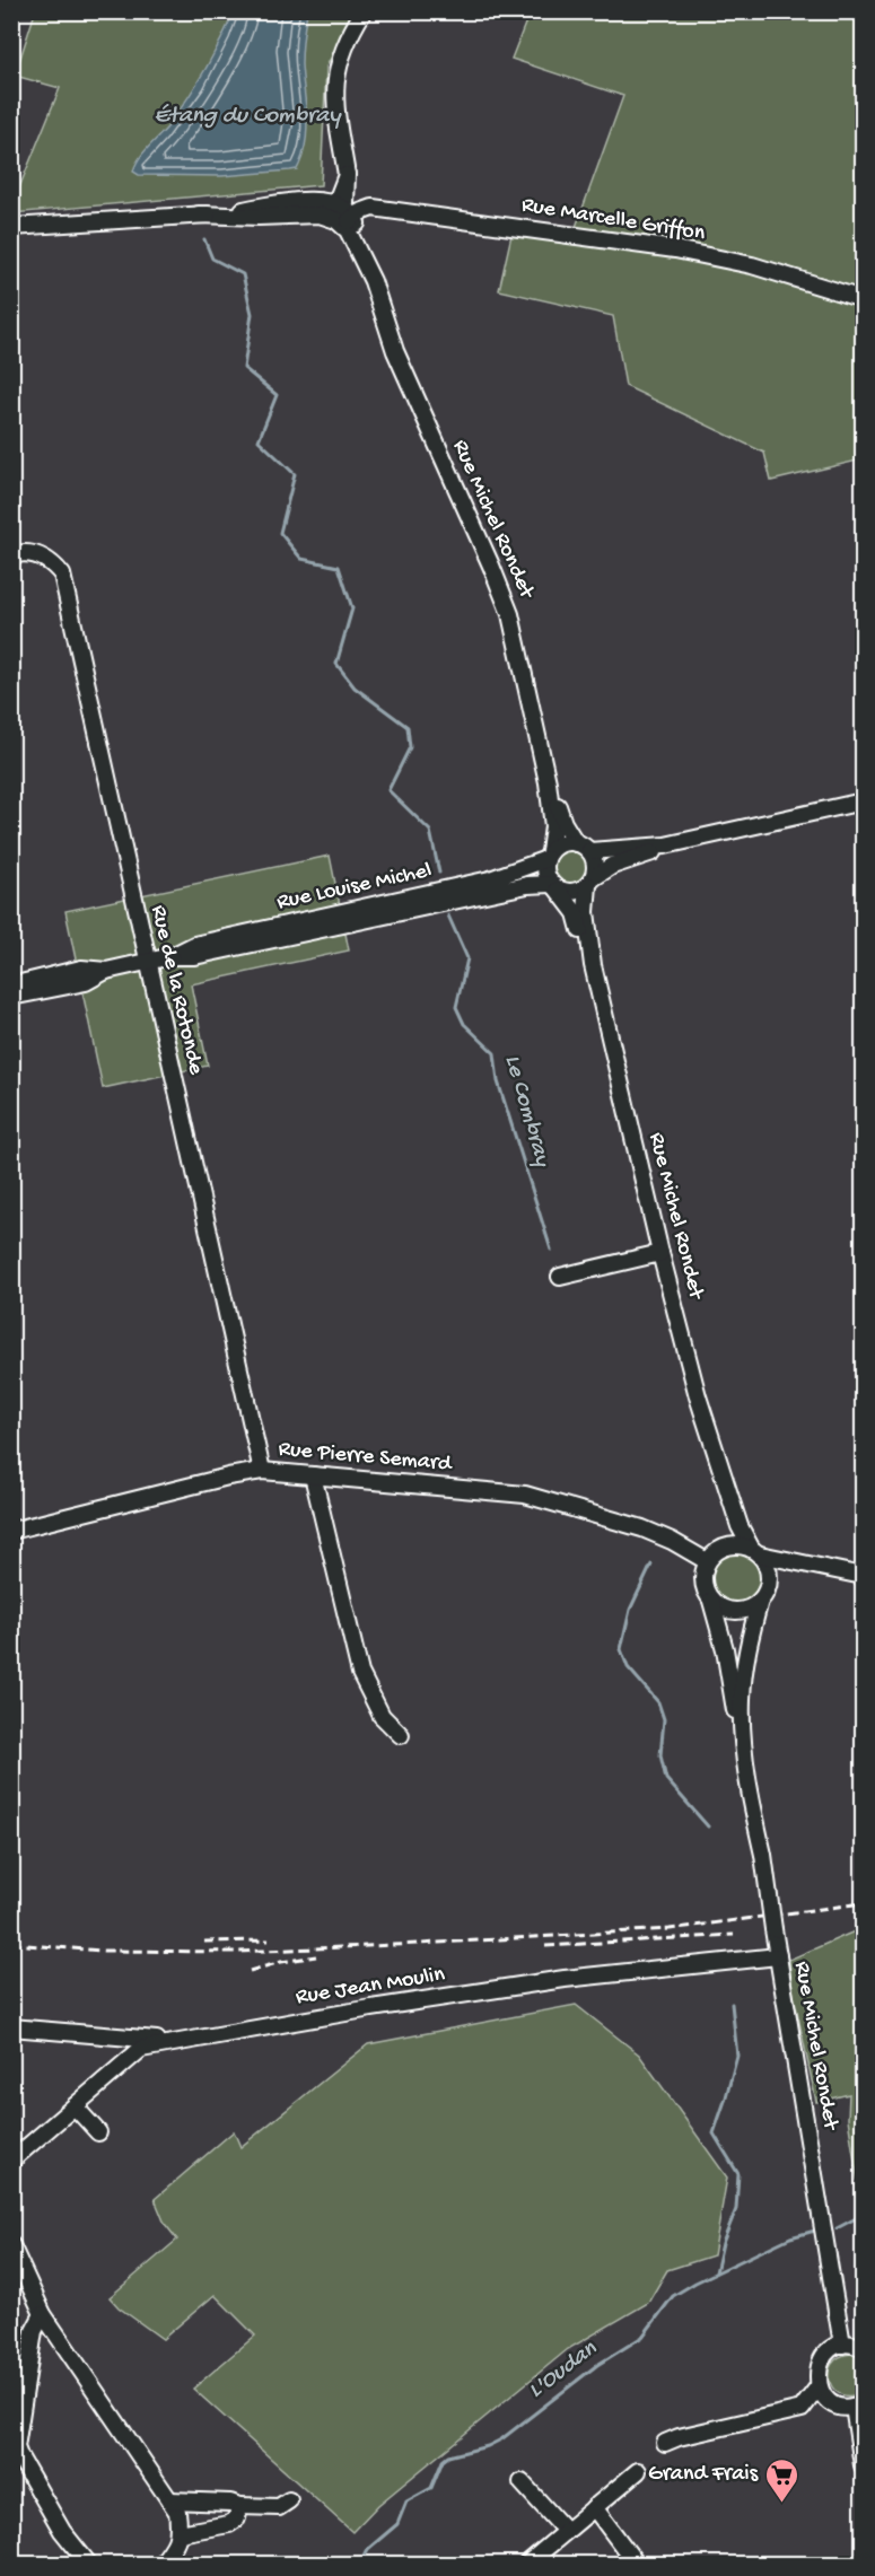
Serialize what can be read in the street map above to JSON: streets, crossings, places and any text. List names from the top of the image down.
{
  "streets": {
    "street": [
      "Rue Marcelle Griffon",
      "Rue Michel Rondet",
      "Rue Louise Michel",
      "Rue de la Rotonde",
      "Rue Pierre Semard",
      "Rue Jean Moulin"
    ]
  },
  "crossings": [
    ["Rue Marcelle Griffon", "Rue Michel Rondet"],
    ["Rue Michel Rondet", "Rue Louise Michel"],
    ["Rue Michel Rondet", "Rue Pierre Semard"],
    ["Rue Michel Rondet", "Rue Jean Moulin"],
    ["Rue Louise Michel", "Rue de la Rotonde"],
    ["Rue de la Rotonde", "Rue Pierre Semard"]
  ],
  "water": ["Étang du Combray", "Le Combray", "L'Oudan"],
  "places": {
    "supermarket": ["Grand Frais"]
  }
}
